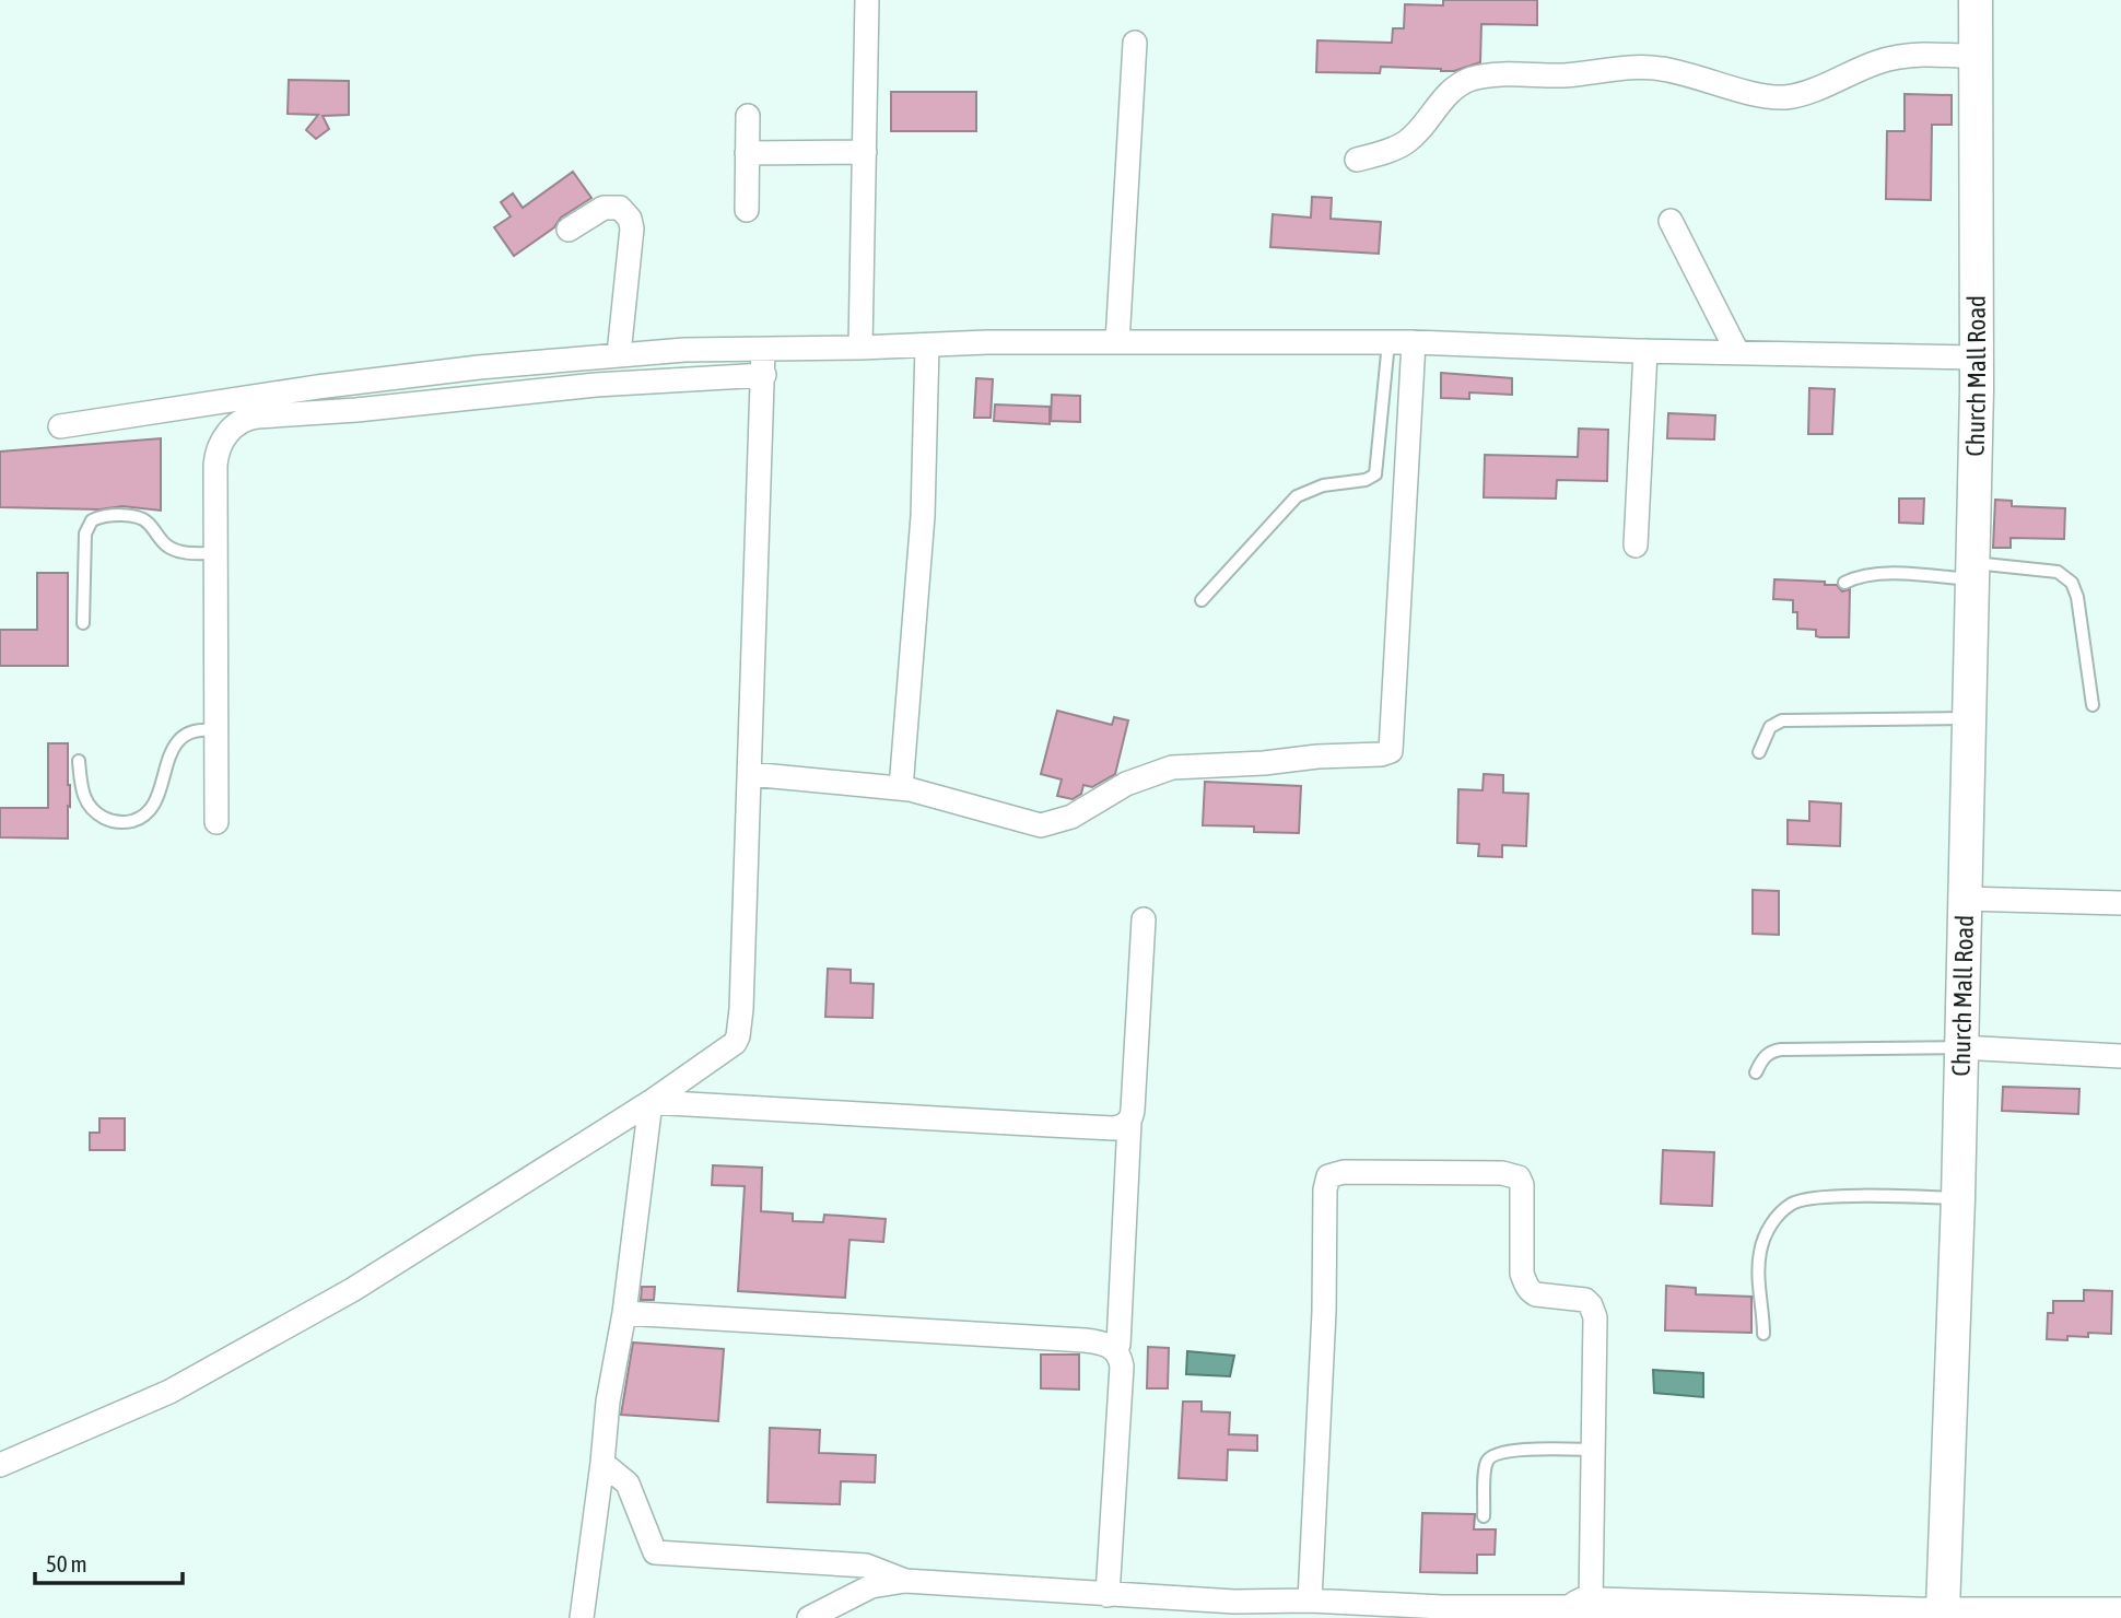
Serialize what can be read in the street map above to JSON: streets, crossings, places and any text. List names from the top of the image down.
{
  "streets": {
    "street": ["Church Mall Road"]
  },
  "scale_bar": "50 m"
}
